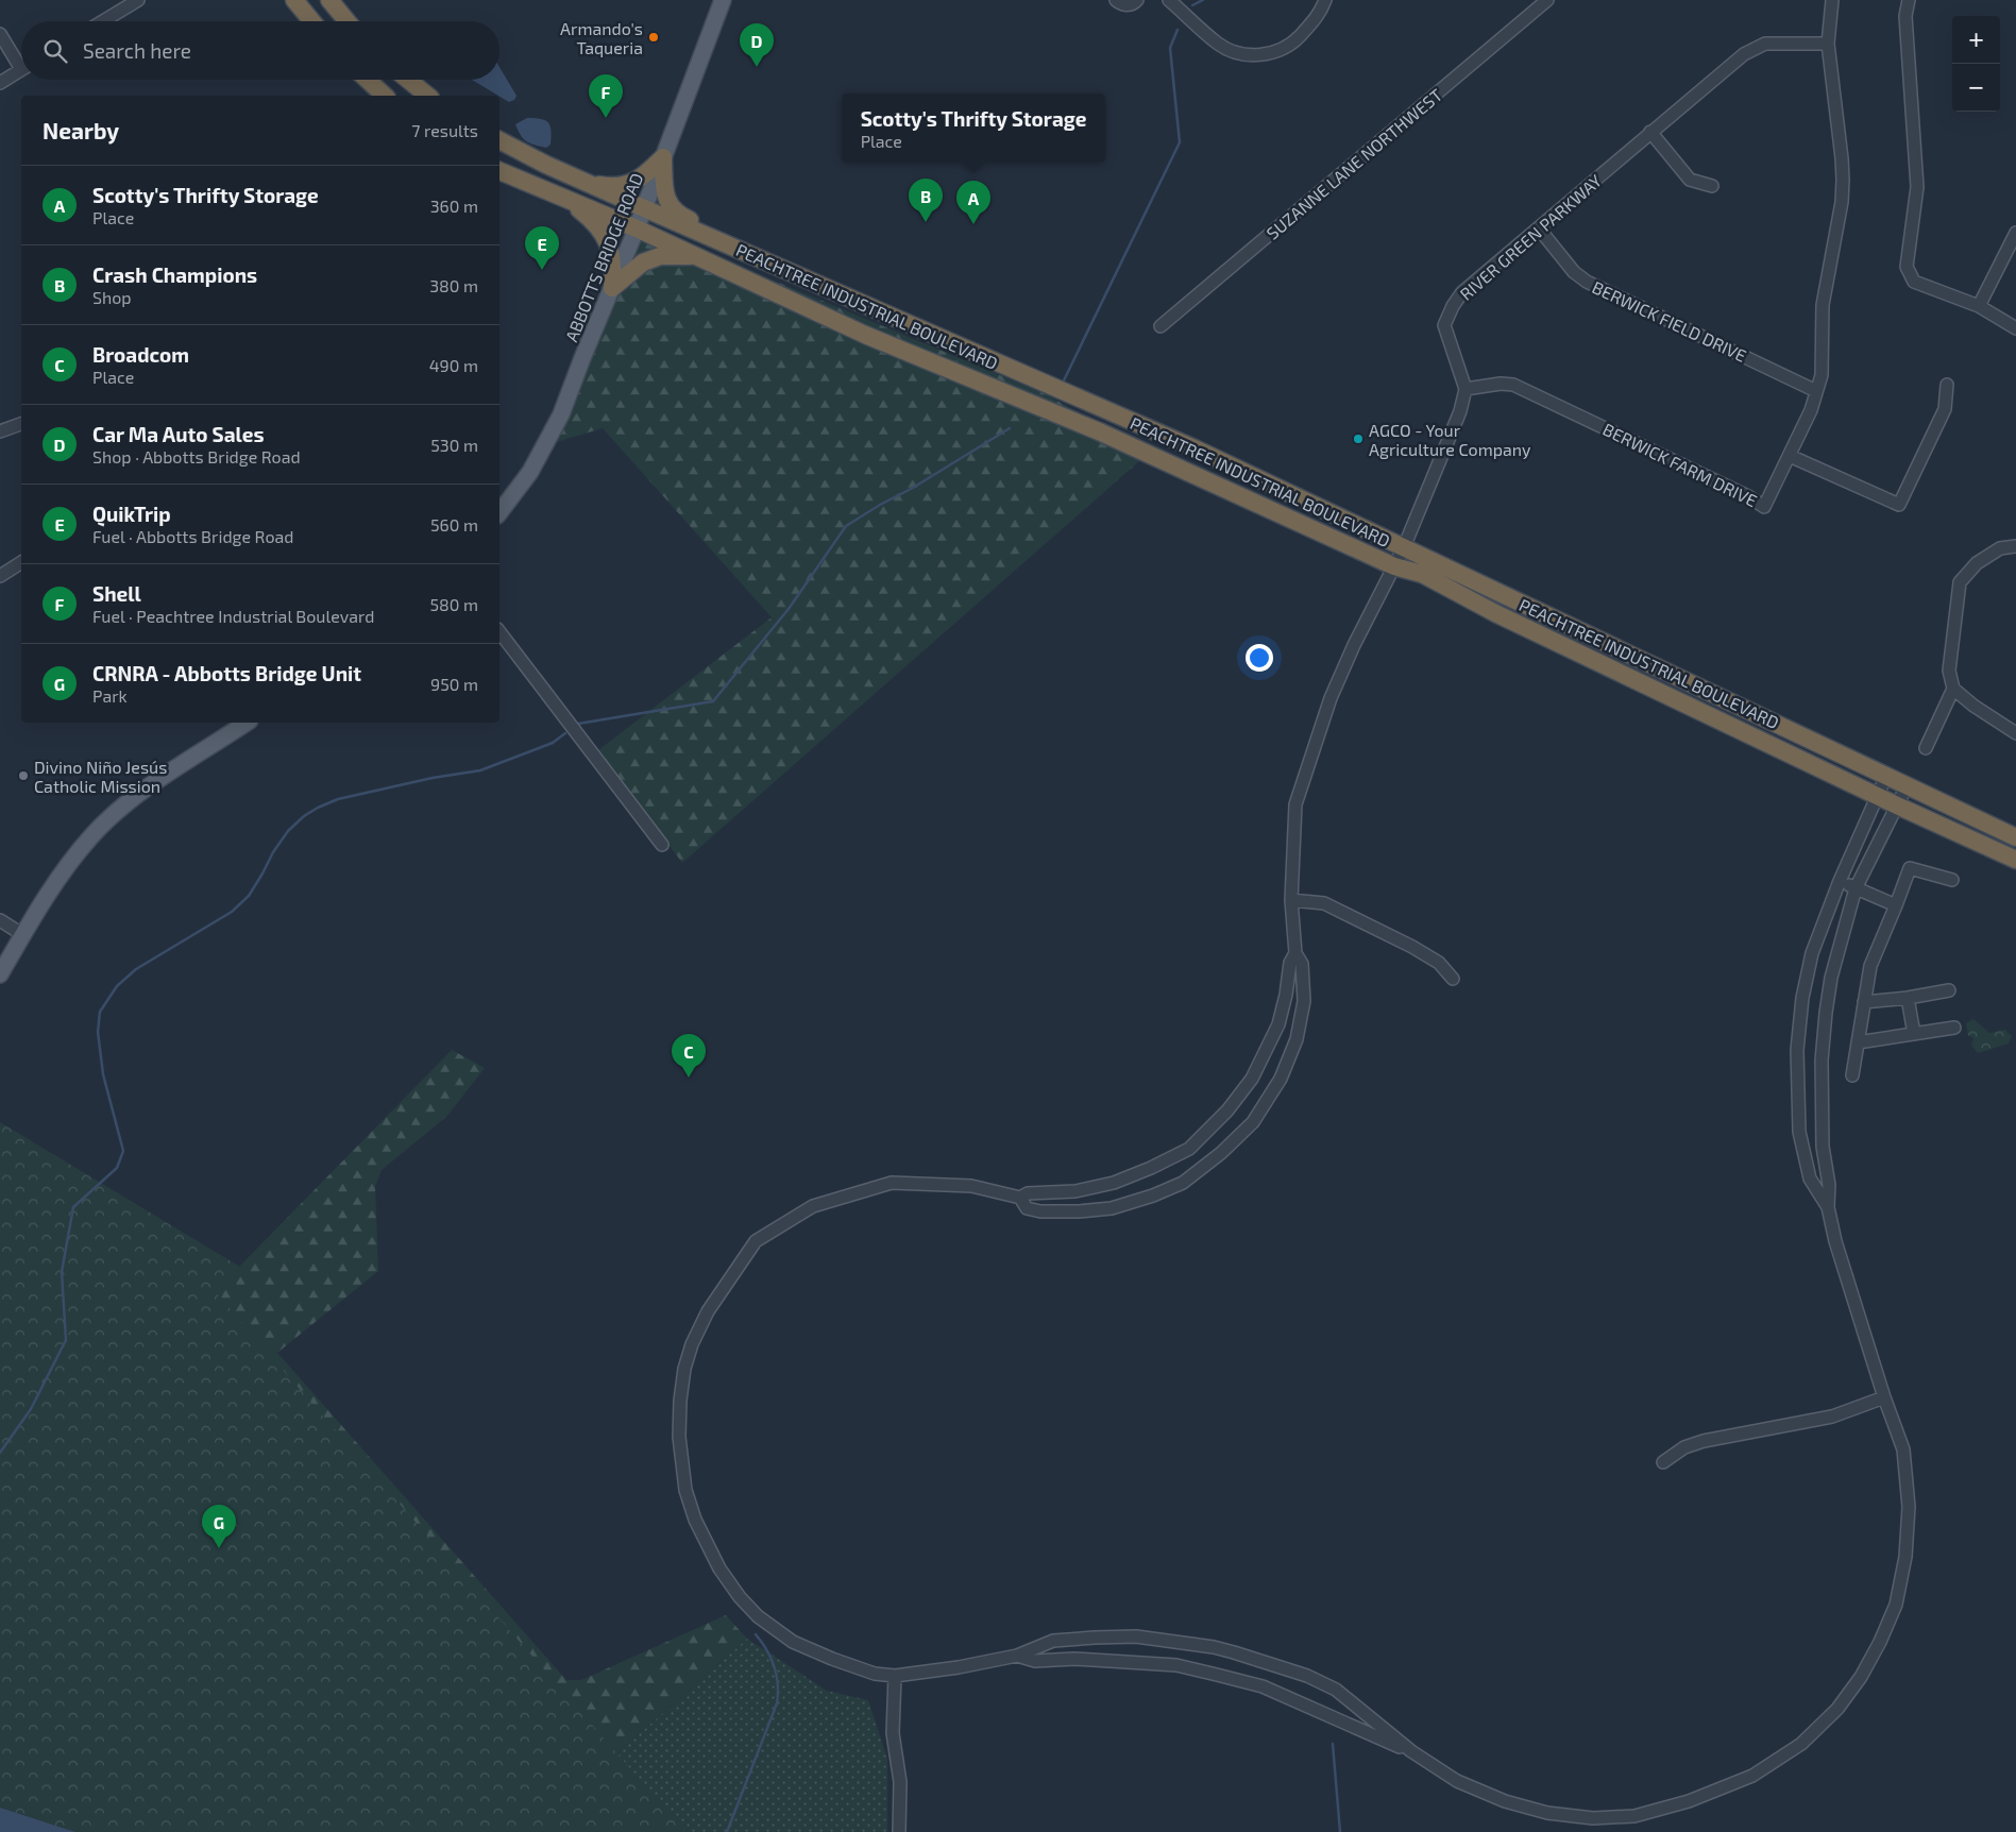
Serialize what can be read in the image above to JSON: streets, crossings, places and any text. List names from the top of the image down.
{
  "streets": {
    "highway": ["PEACHTREE INDUSTRIAL BOULEVARD"],
    "main road": ["ABBOTTS BRIDGE ROAD"],
    "street": [
      "SUZANNE LANE NORTHWEST",
      "RIVER GREEN PARKWAY",
      "BERWICK FIELD DRIVE",
      "BERWICK FARM DRIVE"
    ]
  },
  "crossings": [
    ["RIVER GREEN PARKWAY", "BERWICK FIELD DRIVE"],
    ["RIVER GREEN PARKWAY", "BERWICK FARM DRIVE"],
    ["ABBOTTS BRIDGE ROAD", "PEACHTREE INDUSTRIAL BOULEVARD"],
    ["BERWICK FIELD DRIVE", "BERWICK FARM DRIVE"]
  ],
  "places": ["Armando's Taqueria", "AGCO - Your Agriculture Company", "Divino Niño Jesús Catholic Mission"],
  "page": {
    "map_buttons": ["+", "−"],
    "search": "Search here",
    "pins": [
      "D",
      "F",
      "B",
      "A",
      "E",
      "C",
      "G"
    ],
    "popup": ["Scotty's Thrifty Storage", "Place"],
    "heading": ["Nearby", "7 results"],
    "list": [
      {
        "mark": "A",
        "name": "Scotty's Thrifty Storage",
        "note": "Place",
        "value": "360 m"
      },
      {
        "mark": "B",
        "name": "Crash Champions",
        "note": "Shop",
        "value": "380 m"
      },
      {
        "mark": "C",
        "name": "Broadcom",
        "note": "Place",
        "value": "490 m"
      },
      {
        "mark": "D",
        "name": "Car Ma Auto Sales",
        "note": "Shop · Abbotts Bridge Road",
        "value": "530 m"
      },
      {
        "mark": "E",
        "name": "QuikTrip",
        "note": "Fuel · Abbotts Bridge Road",
        "value": "560 m"
      },
      {
        "mark": "F",
        "name": "Shell",
        "note": "Fuel · Peachtree Industrial Boulevard",
        "value": "580 m"
      },
      {
        "mark": "G",
        "name": "CRNRA - Abbotts Bridge Unit",
        "note": "Park",
        "value": "950 m"
      }
    ]
  }
}
